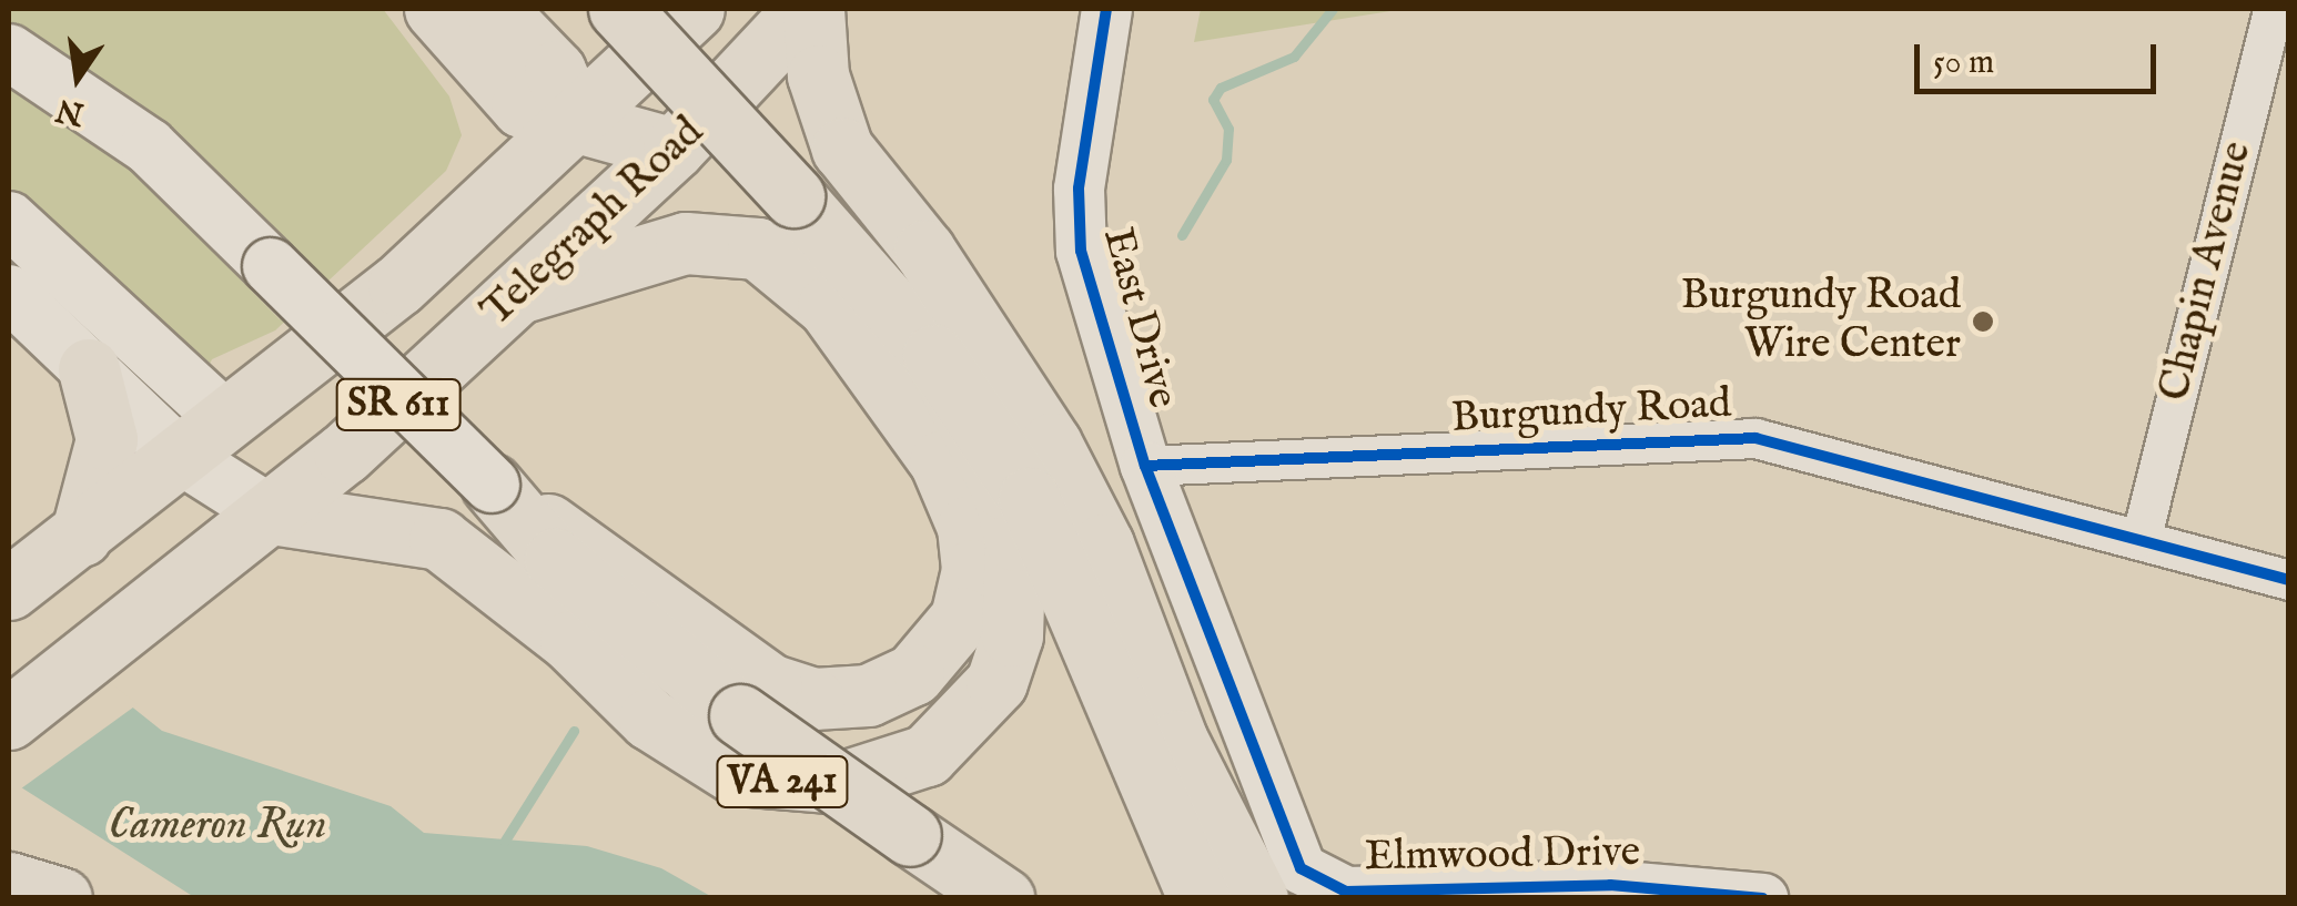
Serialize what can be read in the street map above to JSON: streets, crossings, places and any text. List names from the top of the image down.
{
  "streets": {
    "main road": ["Telegraph Road", "SR 611", "VA 241"],
    "street": [
      "Chapin Avenue",
      "East Drive",
      "Burgundy Road",
      "Elmwood Drive"
    ]
  },
  "crossings": [
    ["Telegraph Road", "VA 241"],
    ["Chapin Avenue", "Burgundy Road"],
    ["East Drive", "Burgundy Road"],
    ["East Drive", "Elmwood Drive"]
  ],
  "water": ["Cameron Run"],
  "places": ["Burgundy Road Wire Center"],
  "scale_bar": "50 m",
  "north": "bottom"
}
